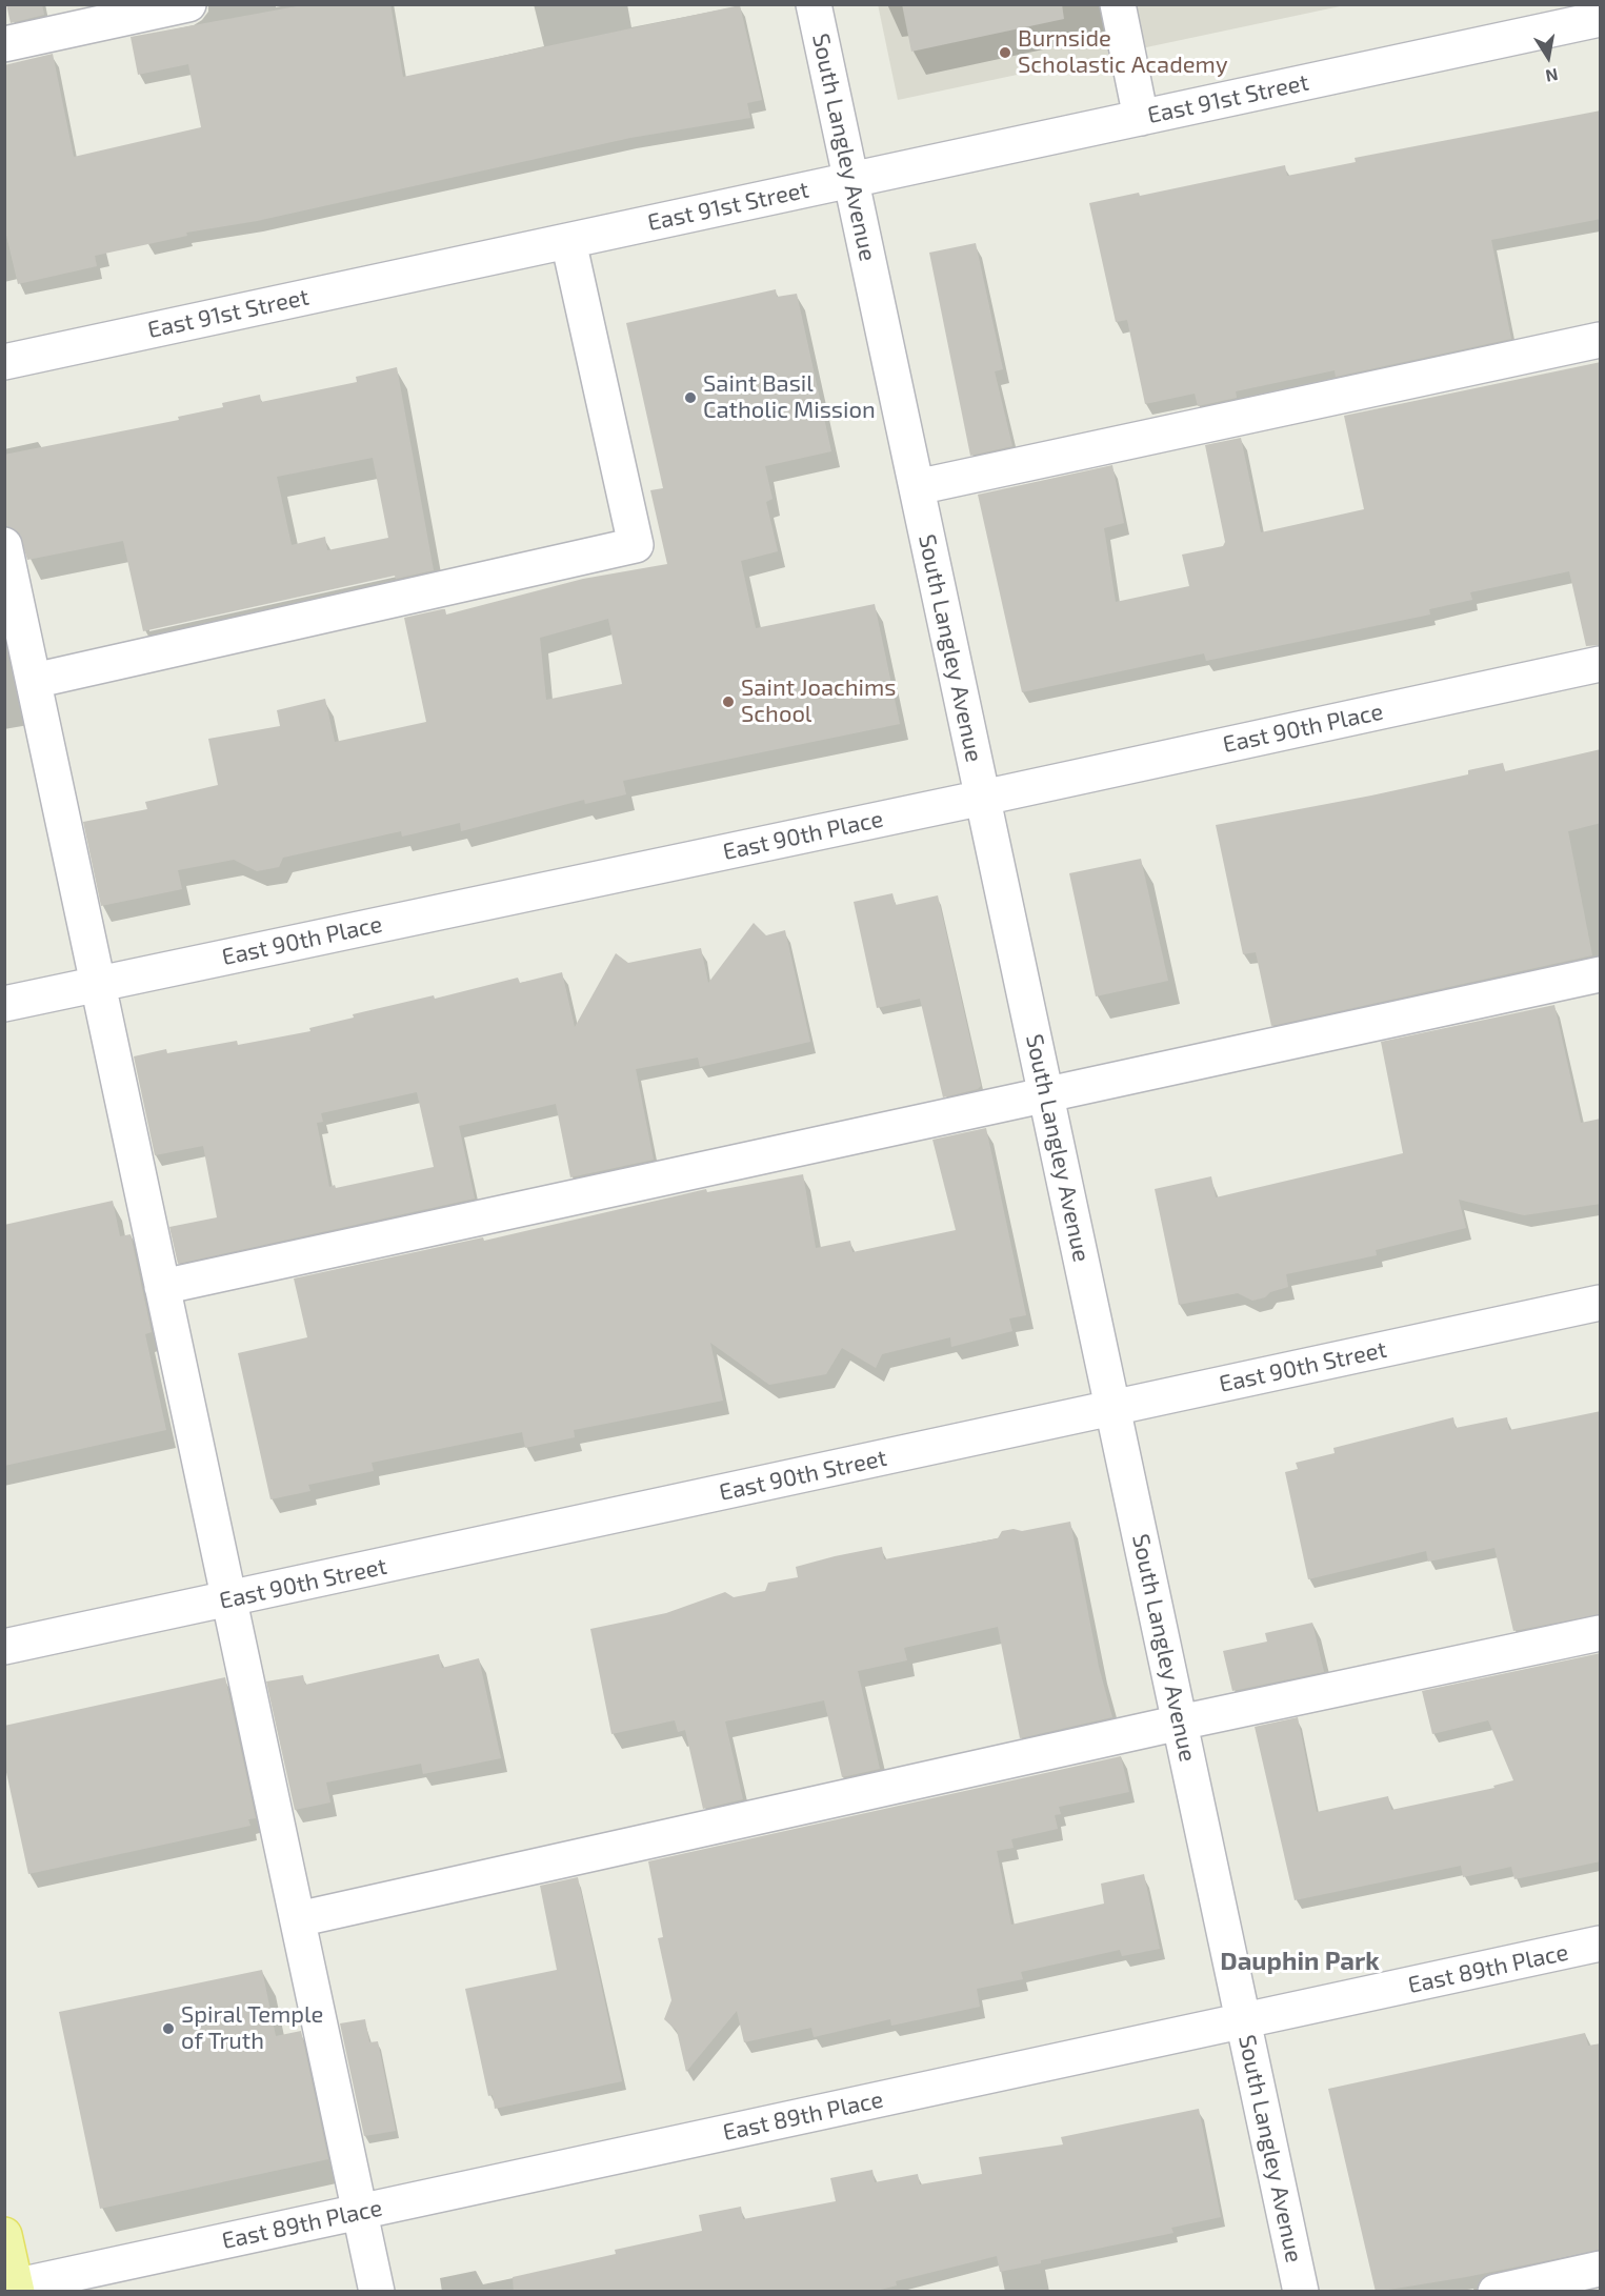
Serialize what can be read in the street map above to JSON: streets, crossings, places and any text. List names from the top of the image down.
{
  "streets": {
    "street": [
      "East 91st Street",
      "South Langley Avenue",
      "East 90th Place",
      "East 90th Street",
      "East 89th Place"
    ]
  },
  "crossings": [
    ["East 91st Street", "South Langley Avenue"],
    ["South Langley Avenue", "East 90th Place"],
    ["South Langley Avenue", "East 90th Street"],
    ["South Langley Avenue", "East 89th Place"]
  ],
  "districts": ["Dauphin Park"],
  "places": [
    "Burnside Scholastic Academy",
    "Saint Basil Catholic Mission",
    "Saint Joachims School",
    "Spiral Temple of Truth"
  ],
  "north": "bottom"
}
